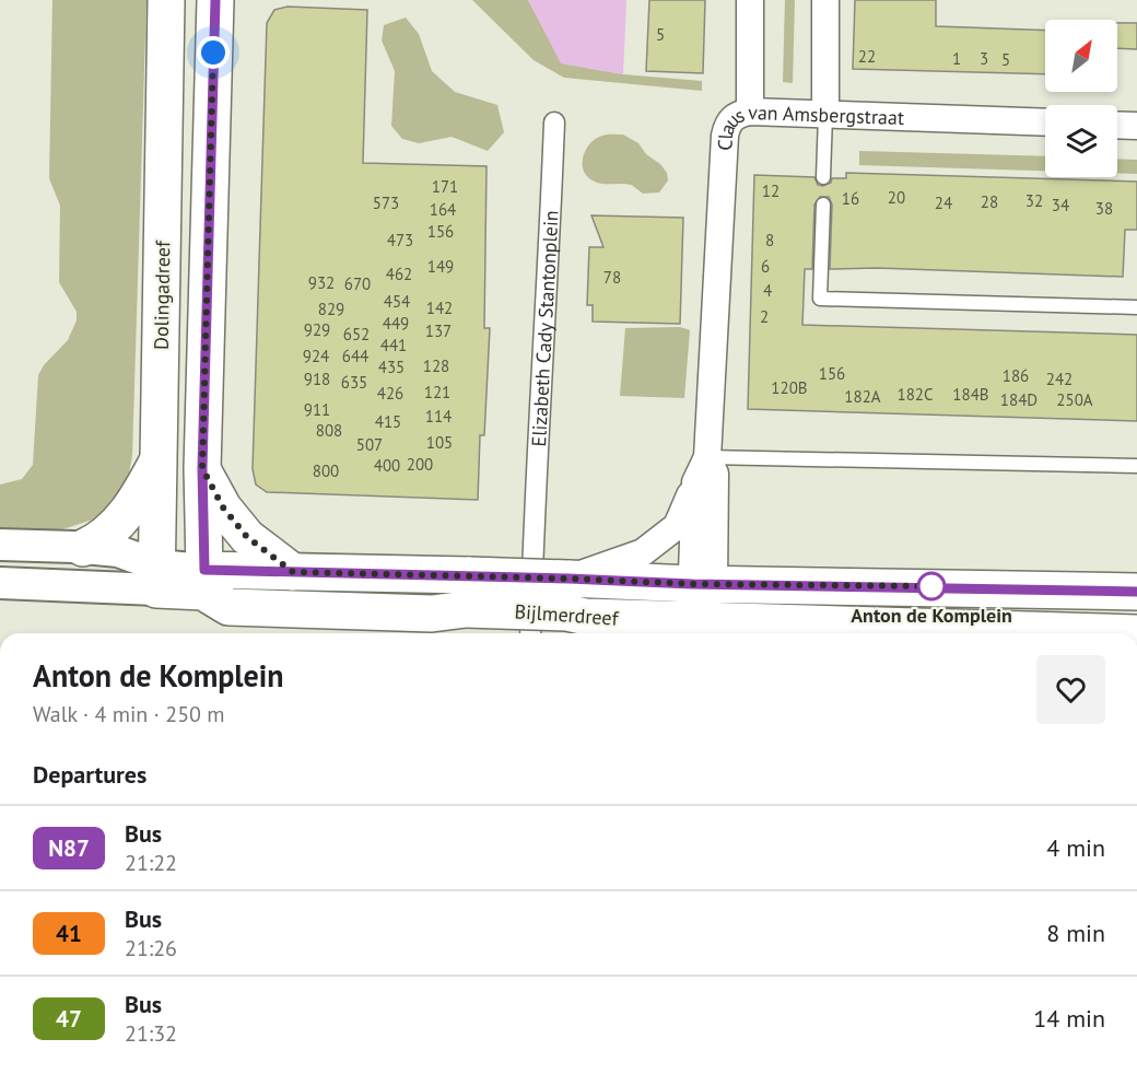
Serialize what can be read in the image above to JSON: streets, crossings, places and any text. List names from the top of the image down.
{
  "streets": {
    "main road": ["Dolingadreef", "Bijlmerdreef"],
    "street": ["Claus van Amsbergstraat", "Elizabeth Cady Stantonplein"]
  },
  "crossings": [
    ["Dolingadreef", "Bijlmerdreef"]
  ],
  "places": ["Anton de Komplein"],
  "lines": ["bus line N87"],
  "house_numbers": [
    "5",
    "22",
    "1",
    "3",
    "5",
    "171",
    "12",
    "20",
    "16",
    "32",
    "28",
    "573",
    "24",
    "34",
    "38",
    "164",
    "156",
    "473",
    "8",
    "149",
    "6",
    "462",
    "78",
    "932",
    "670",
    "4",
    "454",
    "142",
    "829",
    "2",
    "449",
    "929",
    "137",
    "652",
    "441",
    "924",
    "644",
    "128",
    "435",
    "156",
    "186",
    "918",
    "242",
    "635",
    "120B",
    "121",
    "426",
    "182C",
    "184B",
    "182A",
    "184D",
    "250A",
    "911",
    "114",
    "415",
    "808",
    "105",
    "507",
    "200",
    "400",
    "800"
  ],
  "north": "top right",
  "page": {
    "heading": [
      ["Anton de Komplein", "Walk · 4 min · 250 m"],
      "Departures"
    ],
    "list": [
      {
        "mark": "N87",
        "name": "Bus",
        "note": "21:22",
        "value": "4 min"
      },
      {
        "mark": "41",
        "name": "Bus",
        "note": "21:26",
        "value": "8 min"
      },
      {
        "mark": "47",
        "name": "Bus",
        "note": "21:32",
        "value": "14 min"
      }
    ]
  }
}
